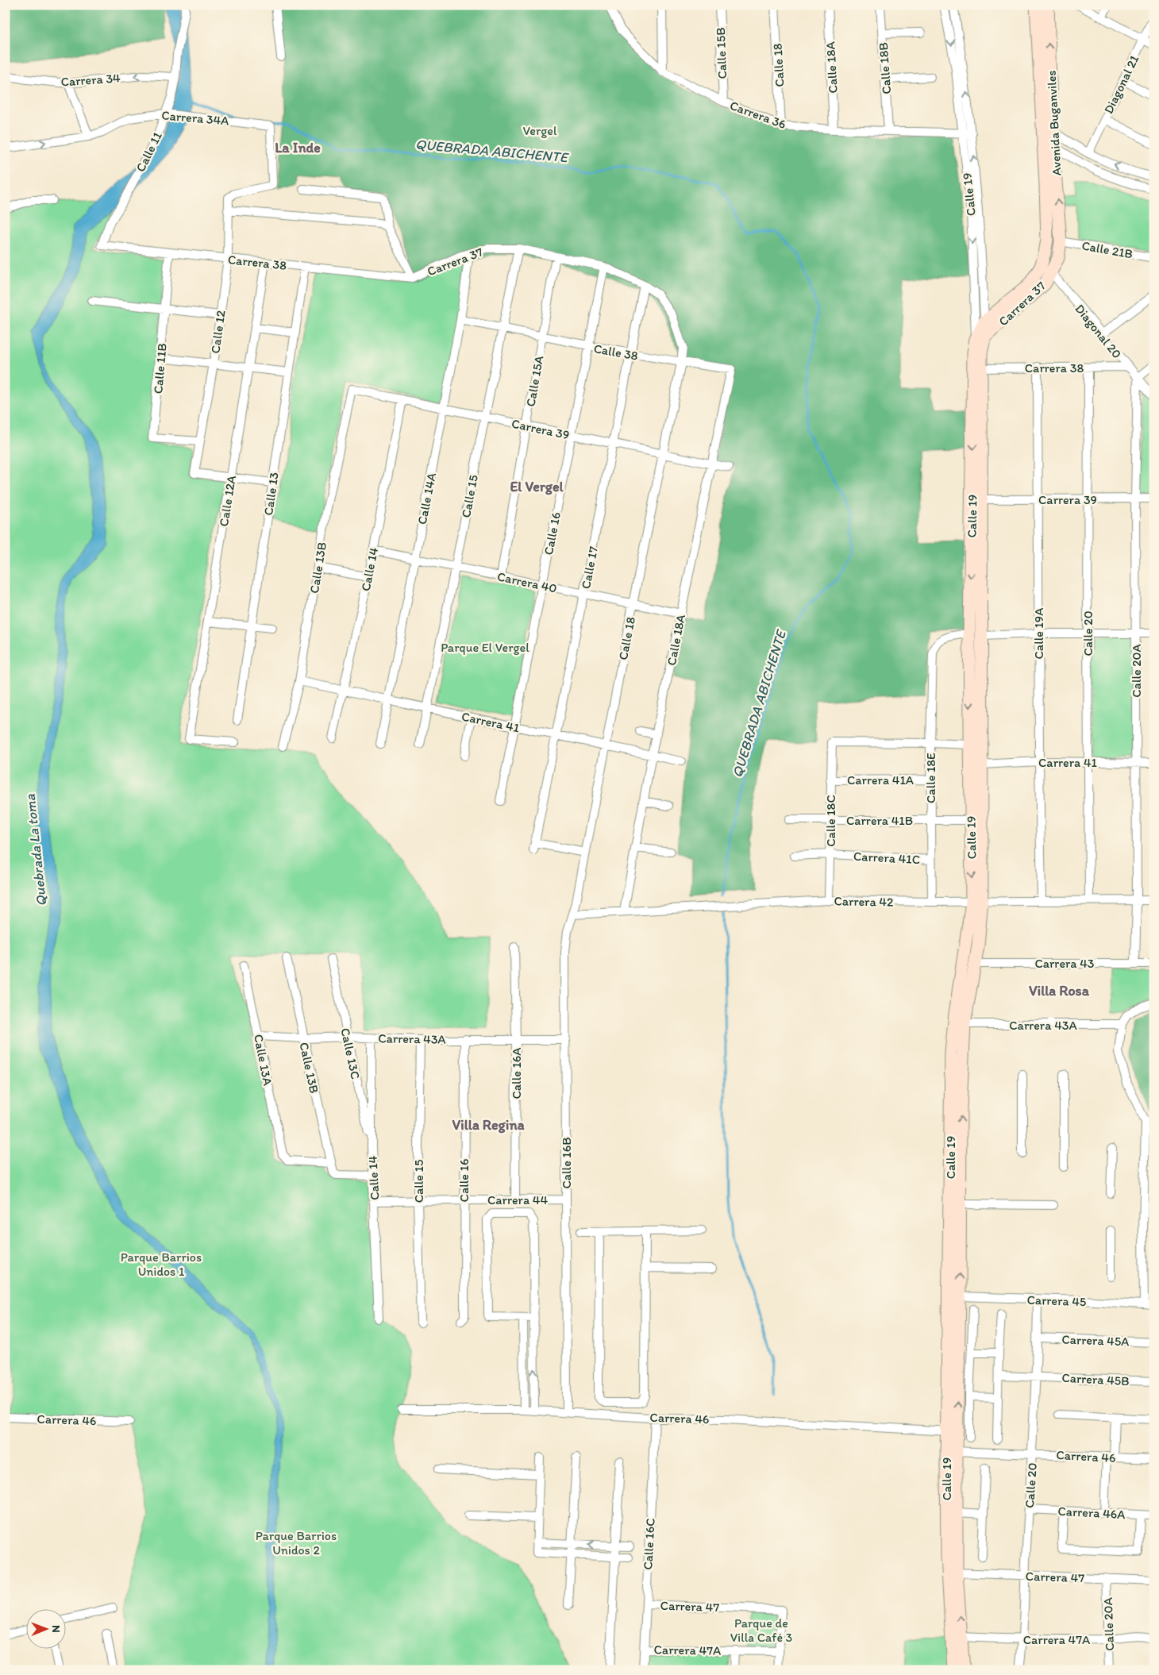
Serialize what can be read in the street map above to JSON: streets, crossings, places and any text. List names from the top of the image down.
{
  "streets": {
    "main road": ["Avenida Buganviles", "Calle 19", "Carrera 37"],
    "street": [
      "Calle 15B",
      "Calle 18",
      "Calle 18A",
      "Calle 18B",
      "Carrera 34",
      "Diagonal 21",
      "Carrera 36",
      "Carrera 34A",
      "Calle 11",
      "Calle 21B",
      "Carrera 38",
      "Diagonal 20",
      "Calle 12",
      "Calle 38",
      "Calle 11B",
      "Calle 15A",
      "Carrera 39",
      "Calle 13",
      "Calle 15",
      "Calle 14A",
      "Calle 12A",
      "Calle 16",
      "Calle 13B",
      "Calle 17",
      "Calle 14",
      "Carrera 40",
      "Calle 19A",
      "Calle 20",
      "Calle 20A",
      "Carrera 41",
      "Calle 18E",
      "Carrera 41A",
      "Carrera 41B",
      "Calle 18C",
      "Carrera 41C",
      "Carrera 42",
      "Carrera 43",
      "Carrera 43A",
      "Calle 13C",
      "Calle 13A",
      "Calle 16A",
      "Calle 16B",
      "Carrera 44",
      "Carrera 45",
      "Carrera 45A",
      "Carrera 45B",
      "Carrera 46",
      "Carrera 46A",
      "Calle 16C",
      "Carrera 47",
      "Carrera 47A"
    ]
  },
  "crossings": [
    ["Calle 15B", "Carrera 36"],
    ["Calle 18", "Carrera 36"],
    ["Calle 18", "Carrera 37"],
    ["Calle 18", "Calle 38"],
    ["Calle 18", "Carrera 39"],
    ["Calle 18", "Calle 17"],
    ["Calle 18", "Carrera 40"],
    ["Calle 18", "Carrera 41"],
    ["Calle 18", "Carrera 42"],
    ["Calle 18", "Calle 16B"],
    ["Calle 18A", "Carrera 36"],
    ["Calle 18A", "Calle 38"],
    ["Calle 18A", "Carrera 39"],
    ["Calle 18A", "Carrera 40"],
    ["Calle 18A", "Carrera 41"],
    ["Calle 18A", "Carrera 42"],
    ["Calle 18B", "Carrera 36"],
    ["Carrera 34", "Calle 11"],
    ["Carrera 36", "Calle 19"],
    ["Carrera 34A", "Calle 11"],
    ["Carrera 34A", "Calle 12"],
    ["Avenida Buganviles", "Calle 21B"],
    ["Avenida Buganviles", "Carrera 37"],
    ["Calle 11", "Carrera 38"],
    ["Calle 19", "Carrera 37"],
    ["Calle 19", "Carrera 38"],
    ["Calle 19", "Carrera 39"],
    ["Calle 19", "Carrera 41"],
    ["Calle 19", "Calle 18E"],
    ["Calle 19", "Carrera 41B"],
    ["Calle 19", "Carrera 42"],
    ["Calle 19", "Carrera 43"],
    ["Calle 19", "Carrera 43A"],
    ["Calle 19", "Carrera 45"],
    ["Calle 19", "Carrera 46"],
    ["Calle 19", "Carrera 47"],
    ["Calle 19", "Carrera 47A"],
    ["Calle 21B", "Carrera 37"],
    ["Carrera 37", "Carrera 38"],
    ["Carrera 37", "Diagonal 20"],
    ["Carrera 37", "Calle 38"],
    ["Carrera 37", "Calle 15A"],
    ["Carrera 37", "Calle 15"],
    ["Carrera 37", "Calle 14A"],
    ["Carrera 37", "Calle 16"],
    ["Carrera 37", "Calle 17"],
    ["Carrera 38", "Diagonal 20"],
    ["Carrera 38", "Calle 12"],
    ["Carrera 38", "Calle 11B"],
    ["Carrera 38", "Calle 13"],
    ["Carrera 38", "Calle 12A"],
    ["Carrera 38", "Calle 19A"],
    ["Carrera 38", "Calle 20"],
    ["Diagonal 20", "Calle 20A"],
    ["Calle 12", "Calle 11B"],
    ["Calle 12", "Calle 12A"],
    ["Calle 38", "Calle 15A"],
    ["Calle 38", "Calle 15"],
    ["Calle 38", "Calle 14A"],
    ["Calle 38", "Calle 16"],
    ["Calle 38", "Calle 17"],
    ["Calle 15A", "Carrera 39"],
    ["Calle 15A", "Carrera 40"],
    ["Carrera 39", "Calle 15"],
    ["Carrera 39", "Calle 14A"],
    ["Carrera 39", "Calle 16"],
    ["Carrera 39", "Calle 13B"],
    ["Carrera 39", "Calle 17"],
    ["Carrera 39", "Calle 14"],
    ["Carrera 39", "Calle 19A"],
    ["Carrera 39", "Calle 20"],
    ["Carrera 39", "Calle 20A"],
    ["Calle 15", "Carrera 40"],
    ["Calle 15", "Carrera 41"],
    ["Calle 15", "Carrera 43A"],
    ["Calle 15", "Carrera 44"],
    ["Calle 14A", "Carrera 40"],
    ["Calle 14A", "Carrera 41"],
    ["Calle 16", "Carrera 40"],
    ["Calle 16", "Carrera 41"],
    ["Calle 16", "Carrera 43A"],
    ["Calle 16", "Carrera 44"],
    ["Calle 13B", "Calle 14"],
    ["Calle 13B", "Carrera 41"],
    ["Calle 13B", "Carrera 43A"],
    ["Calle 13B", "Calle 13A"],
    ["Calle 17", "Carrera 40"],
    ["Calle 17", "Carrera 41"],
    ["Calle 14", "Carrera 40"],
    ["Calle 14", "Carrera 41"],
    ["Calle 14", "Carrera 43A"],
    ["Calle 14", "Calle 13C"],
    ["Calle 14", "Carrera 44"],
    ["Calle 19A", "Carrera 41"],
    ["Calle 19A", "Carrera 42"],
    ["Calle 20", "Carrera 41"],
    ["Calle 20", "Carrera 42"],
    ["Calle 20", "Carrera 45"],
    ["Calle 20", "Carrera 45A"],
    ["Calle 20", "Carrera 45B"],
    ["Calle 20", "Carrera 46"],
    ["Calle 20", "Carrera 46A"],
    ["Calle 20", "Carrera 47"],
    ["Calle 20", "Carrera 47A"],
    ["Calle 20A", "Carrera 41"],
    ["Calle 20A", "Carrera 42"],
    ["Calle 20A", "Carrera 43"],
    ["Calle 20A", "Carrera 47"],
    ["Calle 20A", "Carrera 47A"],
    ["Calle 18E", "Carrera 41A"],
    ["Calle 18E", "Carrera 41B"],
    ["Calle 18E", "Calle 18C"],
    ["Calle 18E", "Carrera 41C"],
    ["Calle 18E", "Carrera 42"],
    ["Carrera 41A", "Calle 18C"],
    ["Carrera 41B", "Calle 18C"],
    ["Calle 18C", "Carrera 41C"],
    ["Calle 18C", "Carrera 42"],
    ["Carrera 42", "Calle 16B"],
    ["Carrera 43A", "Calle 13C"],
    ["Carrera 43A", "Calle 13A"],
    ["Carrera 43A", "Calle 16A"],
    ["Carrera 43A", "Calle 16B"],
    ["Calle 16A", "Carrera 44"],
    ["Calle 16B", "Carrera 44"],
    ["Calle 16B", "Carrera 46"],
    ["Carrera 46", "Calle 16C"],
    ["Calle 16C", "Carrera 47"],
    ["Calle 16C", "Carrera 47A"],
    ["Carrera 47", "Carrera 47A"]
  ],
  "one_way": ["Carrera 34"],
  "districts": [
    "La Inde",
    "El Vergel",
    "Villa Rosa",
    "Villa Regina"
  ],
  "water": ["QUEBRADA ABICHENTE", "Quebrada La toma"],
  "parks": [
    "Vergel",
    "Parque El Vergel",
    "Parque Barrios Unidos 1",
    "Parque Barrios Unidos 2",
    "Parque de Villa Café 3"
  ],
  "north": "right"
}
